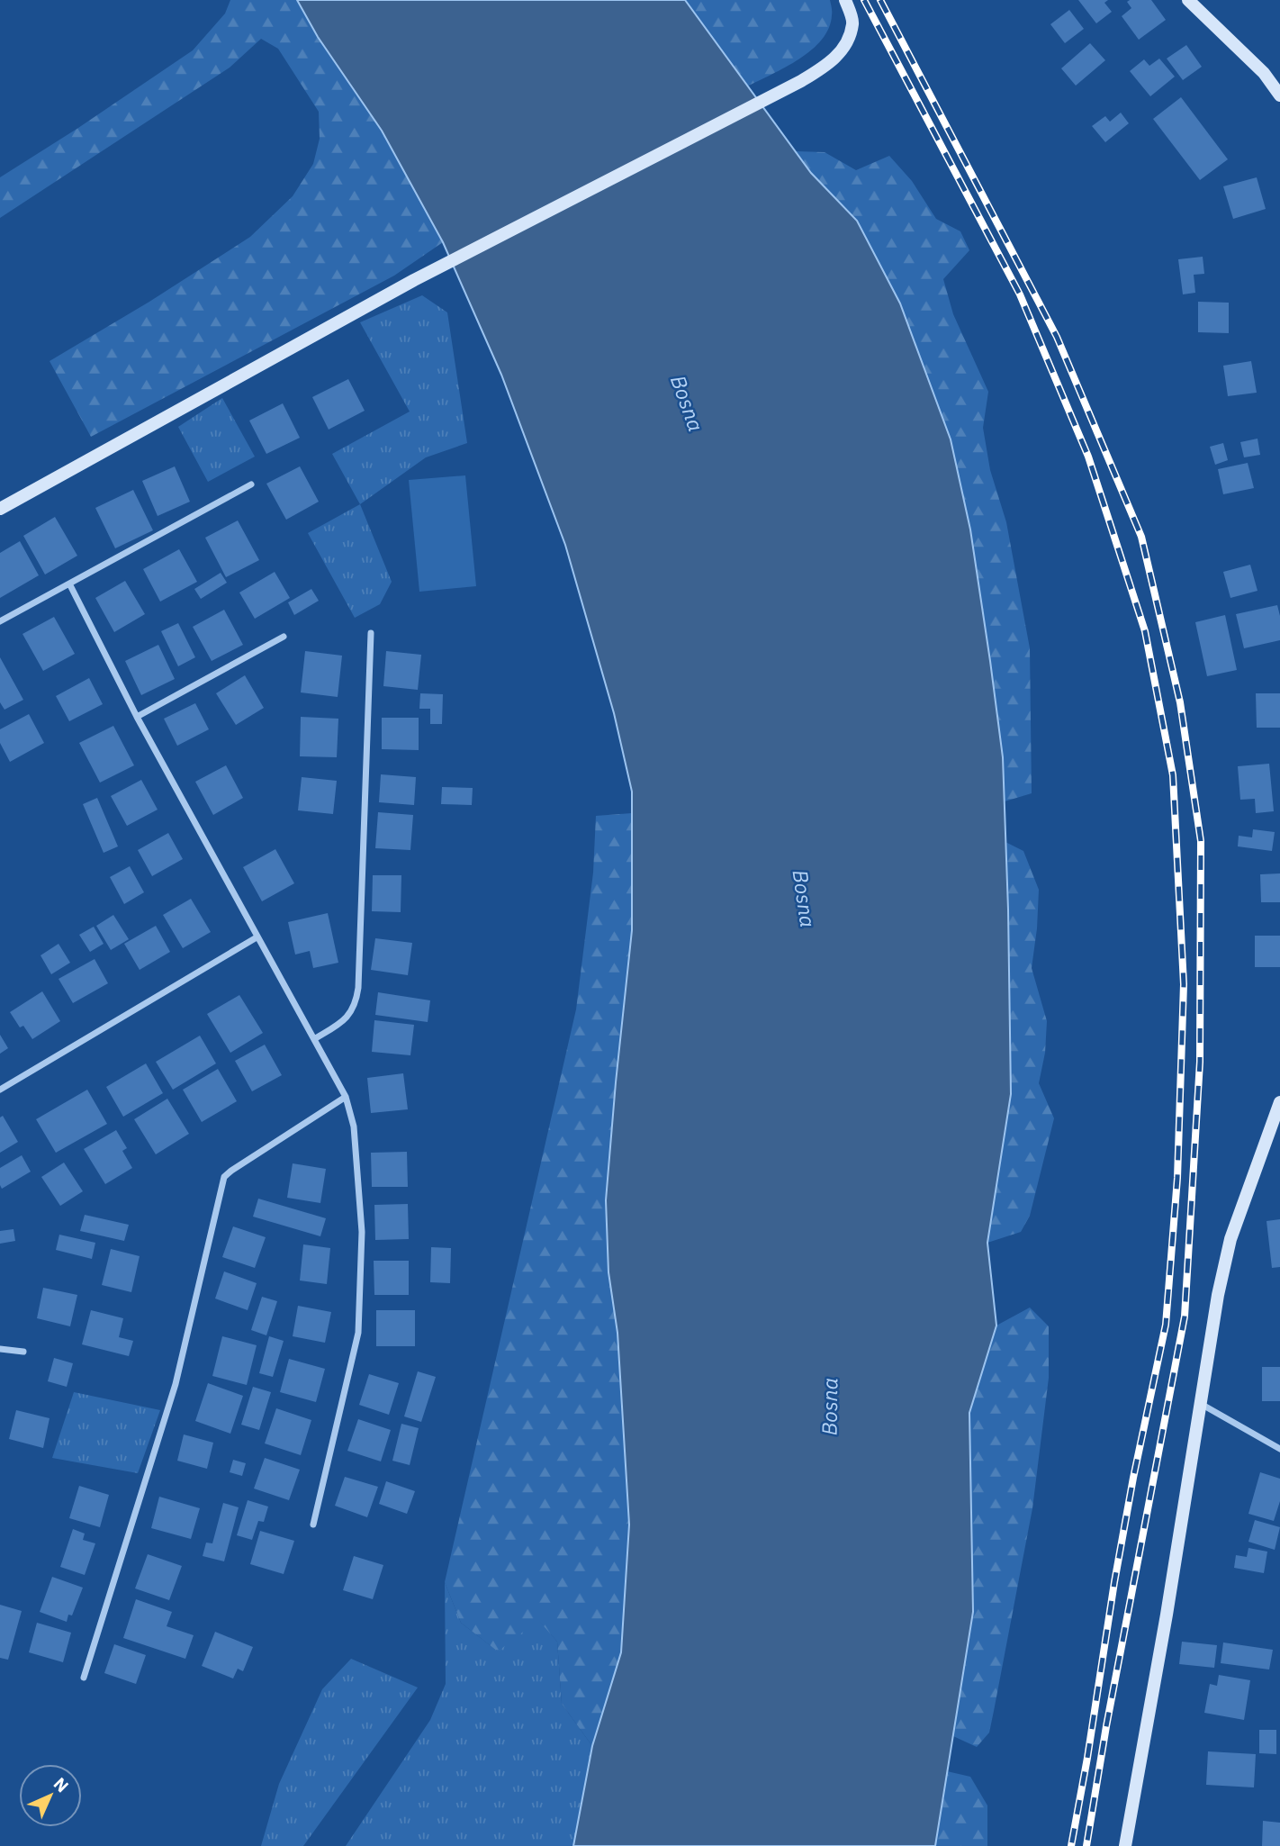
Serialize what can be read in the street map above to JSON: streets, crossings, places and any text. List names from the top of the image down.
{
  "water": ["Bosna"],
  "north": "top right"
}
